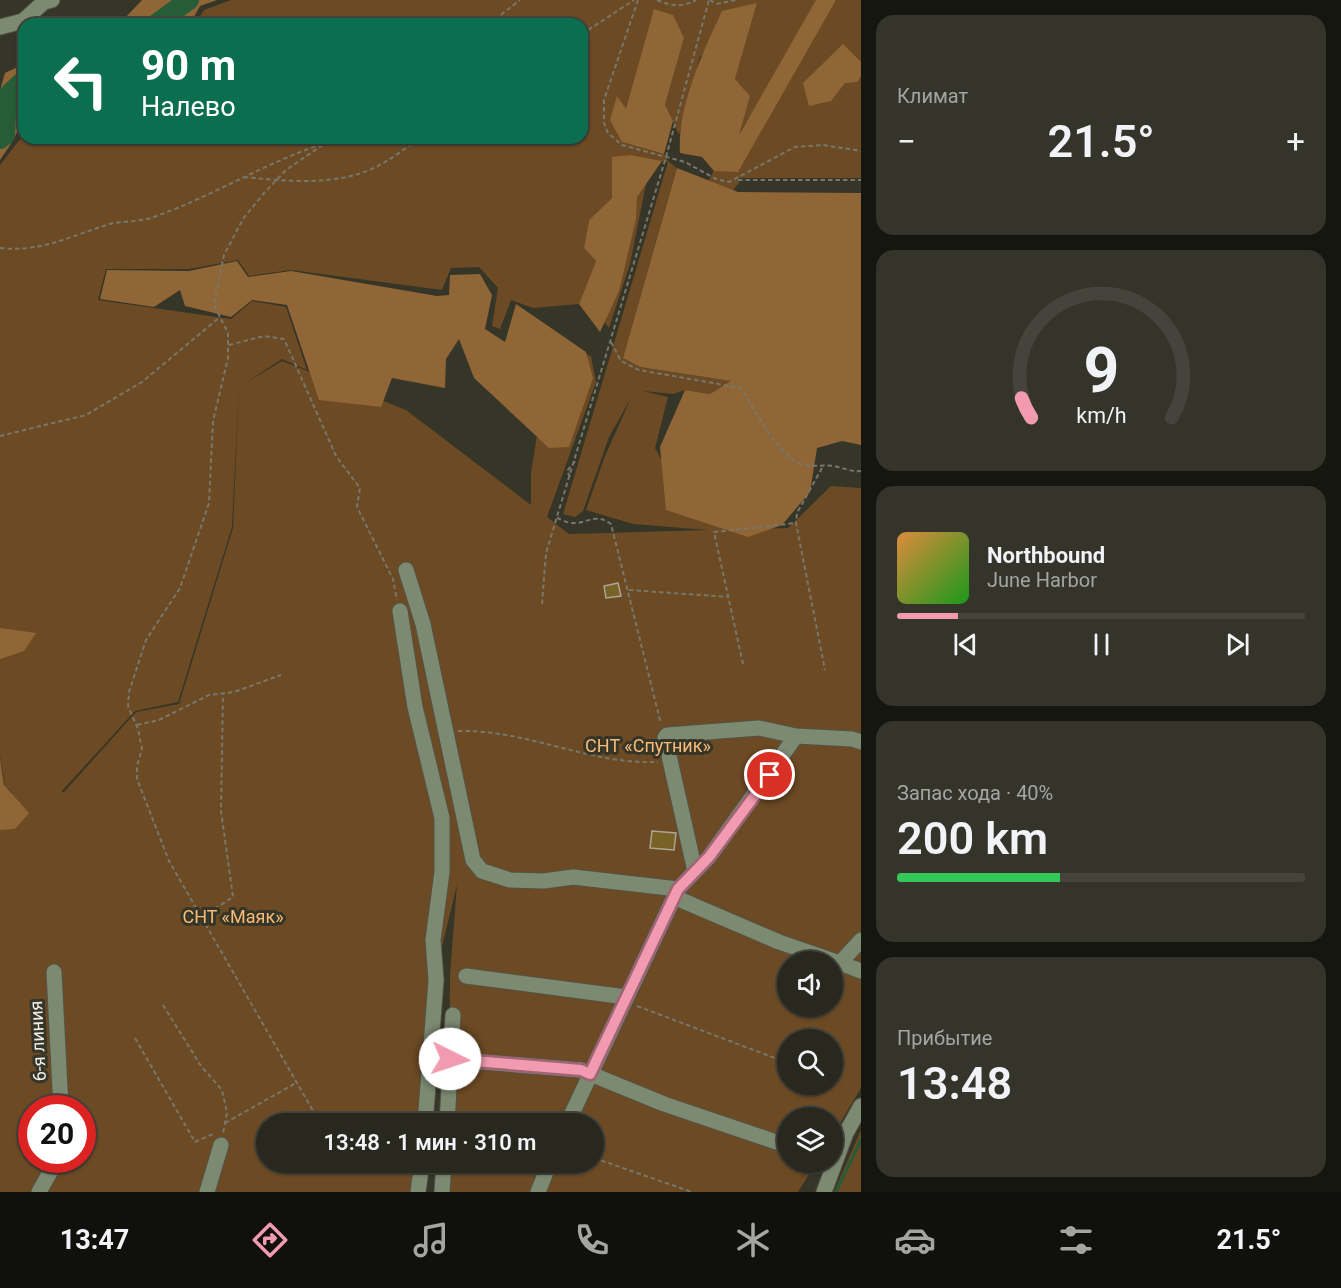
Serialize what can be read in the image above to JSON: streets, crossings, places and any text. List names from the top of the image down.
{
  "streets": {
    "street": ["6-я линия"]
  },
  "parks": ["СНТ «Спутник»", "СНТ «Маяк»"],
  "page": {
    "tile": [
      "Климат",
      ["Запас хода · 40%", "200 km"],
      ["Прибытие", "13:48"]
    ],
    "turn": ["90 m", "Налево"],
    "heat": ["−", "21.5°", "+"],
    "song": ["Northbound", "June Harbor"],
    "limit": "20",
    "trip": "13:48 · 1 мин · 310 m",
    "tabs": ["13:47", "21.5°"],
    "gauge": ["9", "km/h"]
  }
}
